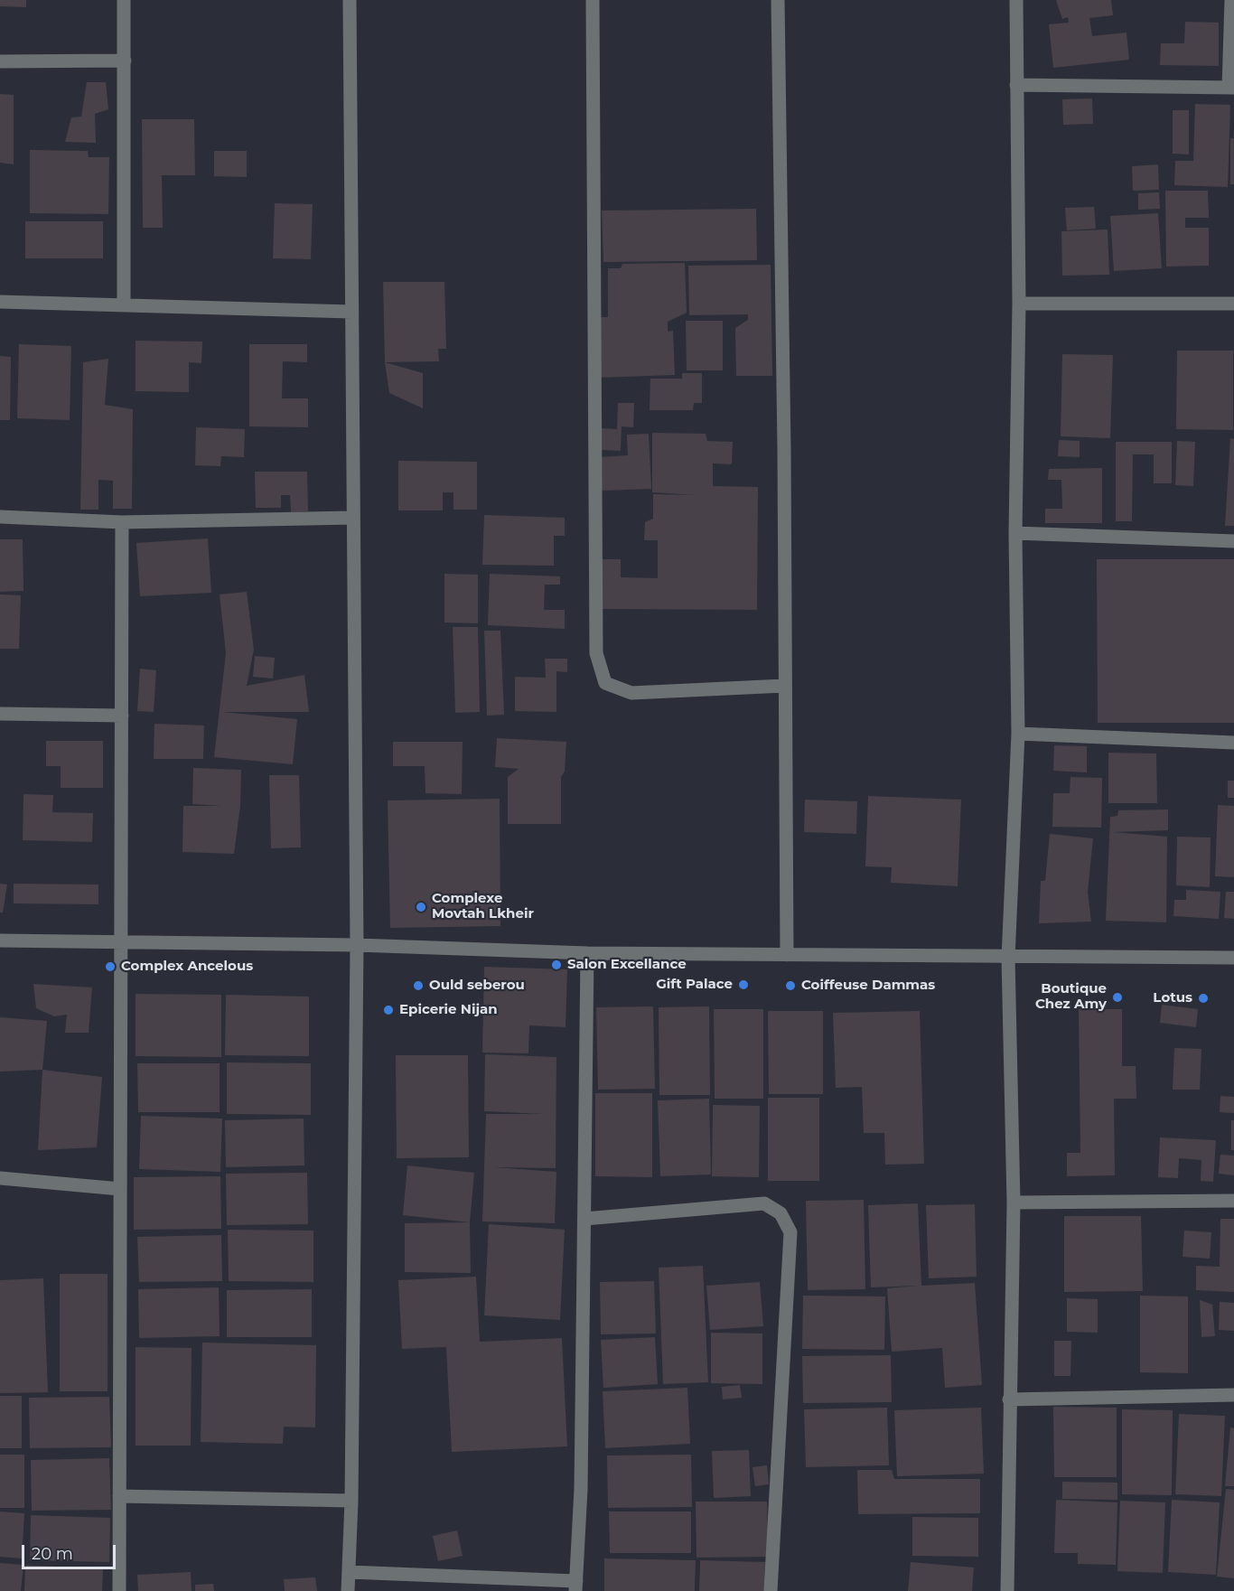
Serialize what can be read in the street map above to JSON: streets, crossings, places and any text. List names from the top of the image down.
{
  "places": [
    "Complexe Movtah Lkheir",
    "Salon Excellance",
    "Complex Ancelous",
    "Gift Palace",
    "Ould seberou",
    "Coiffeuse Dammas",
    "Boutique Chez Amy",
    "Lotus",
    "Epicerie Nijan"
  ],
  "scale_bar": "20 m"
}
